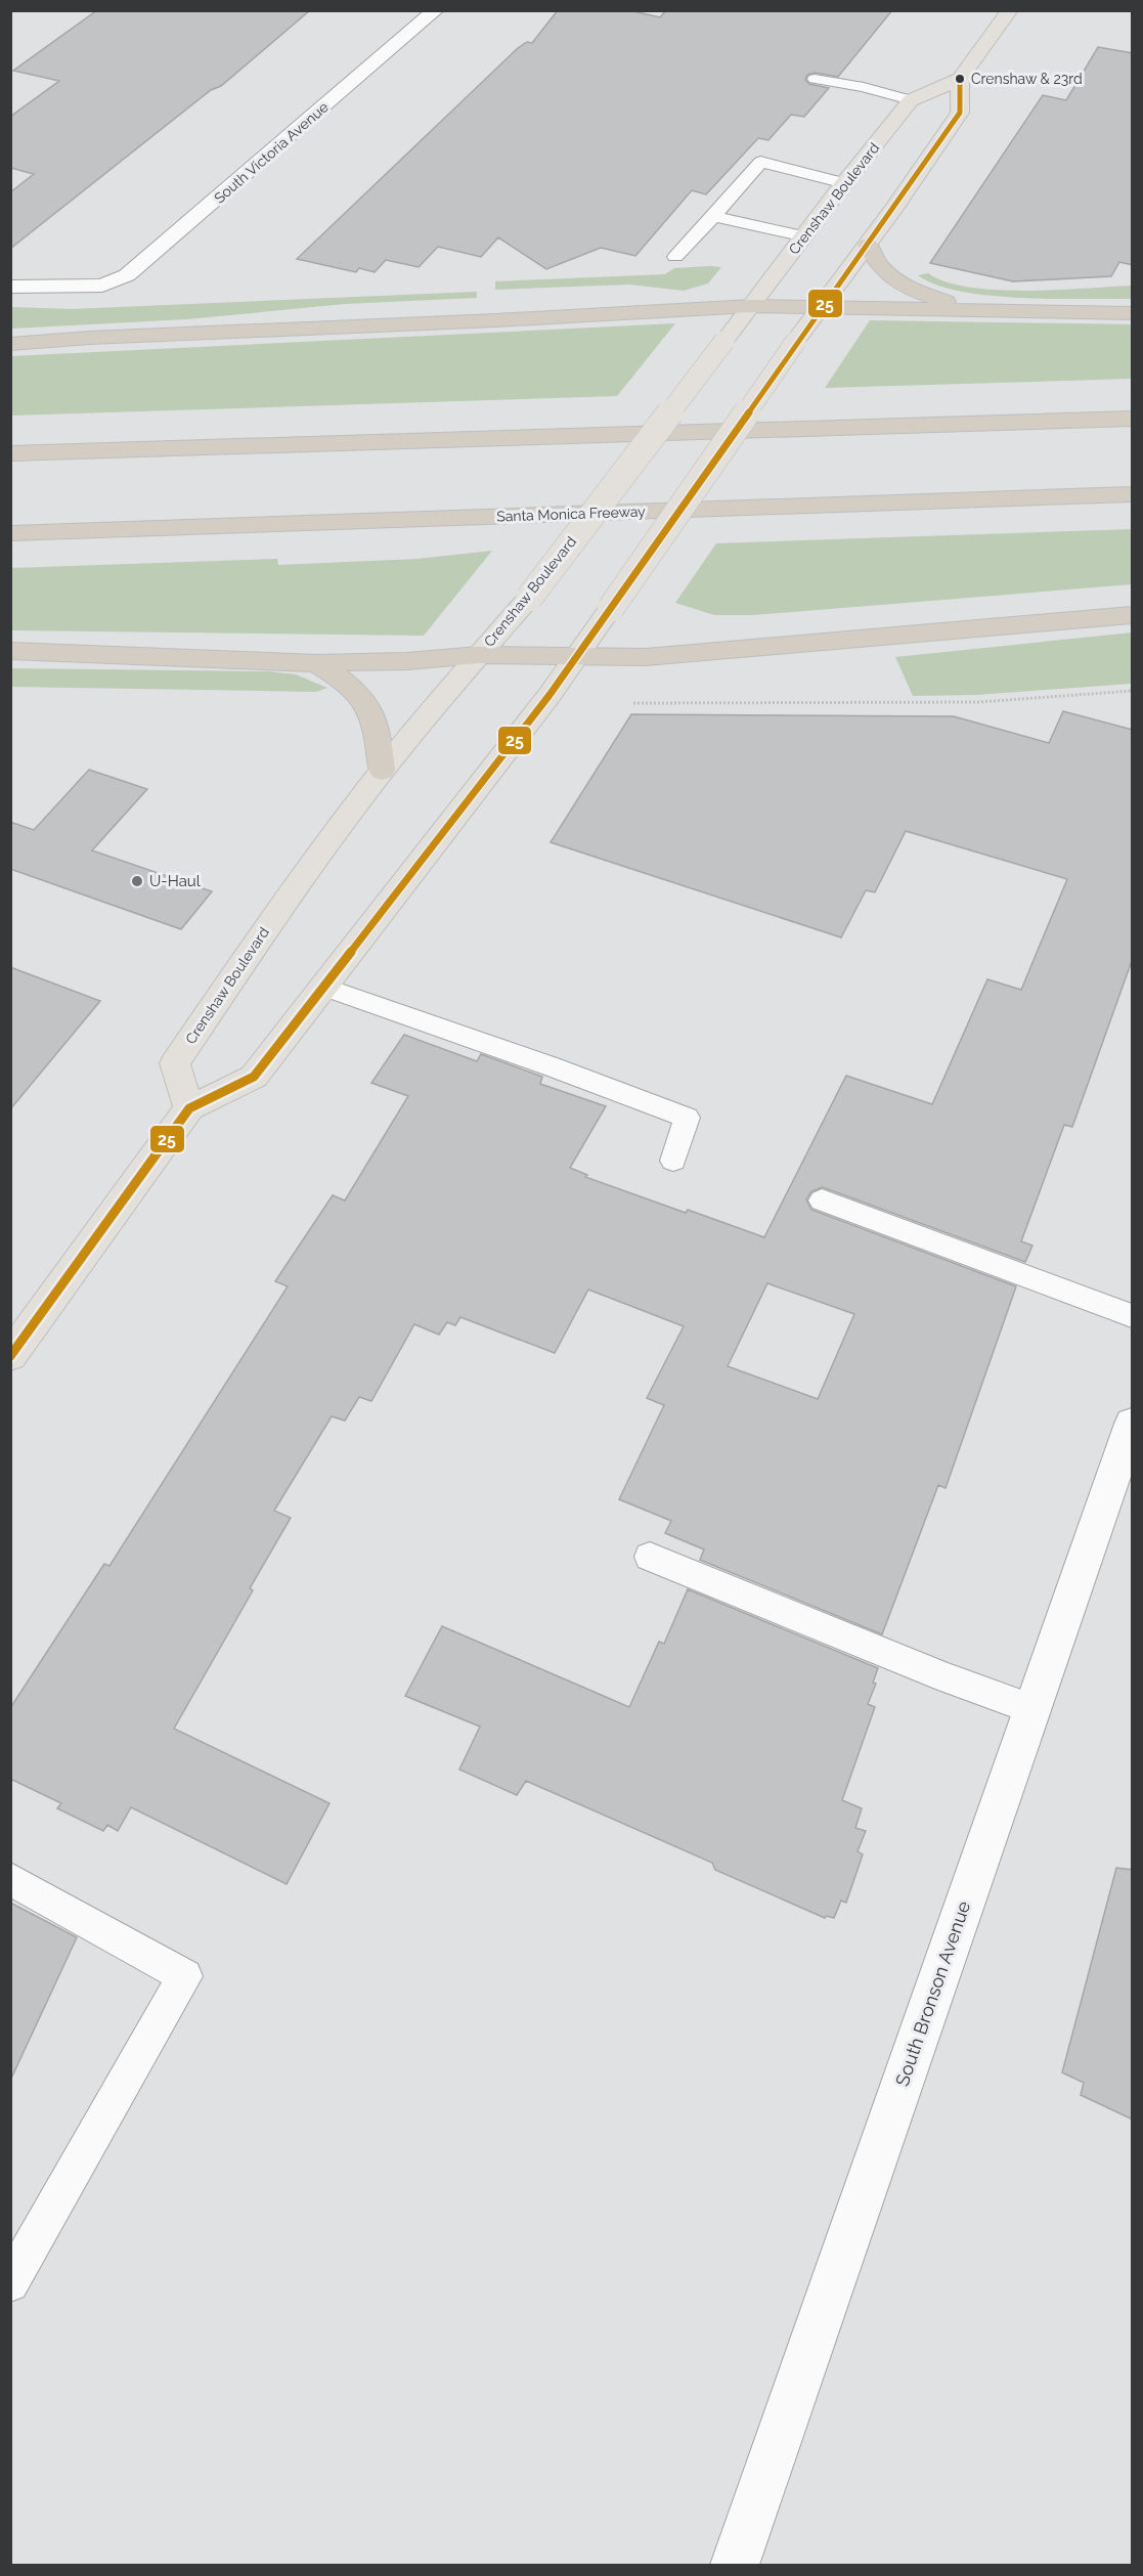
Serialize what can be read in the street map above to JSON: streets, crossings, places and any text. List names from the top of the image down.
{
  "streets": {
    "highway": ["Santa Monica Freeway"],
    "main road": ["Crenshaw Boulevard"],
    "street": ["South Victoria Avenue", "South Bronson Avenue"]
  },
  "places": ["Crenshaw & 23rd", "U-Haul"],
  "lines": ["transit line 25"]
}
